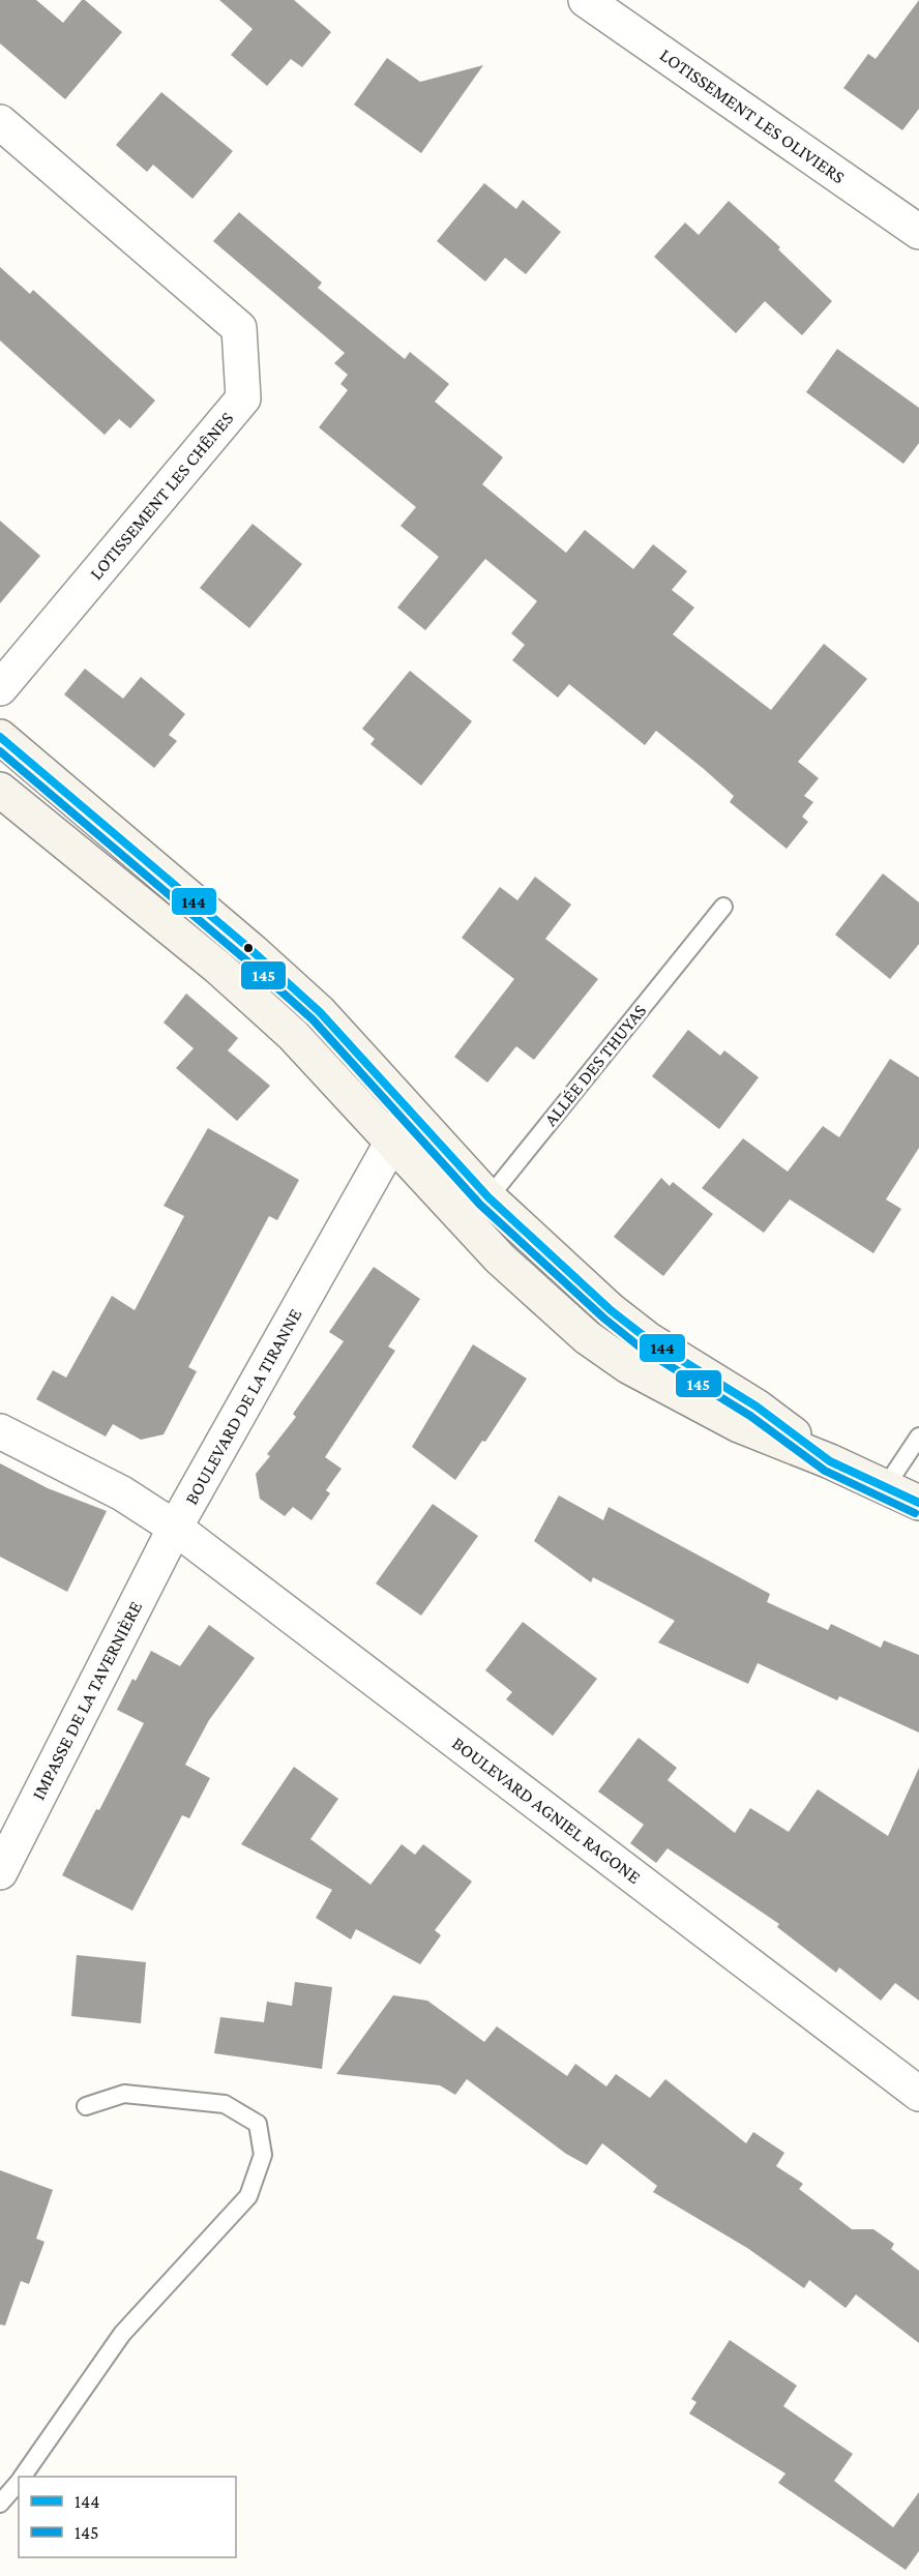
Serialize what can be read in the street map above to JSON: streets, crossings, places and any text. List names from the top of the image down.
{
  "streets": {
    "street": [
      "LOTISSEMENT LES OLIVIERS",
      "LOTISSEMENT LES CHÊNES",
      "BOULEVARD DE LA TIRANNE",
      "IMPASSE DE LA TAVERNIÈRE",
      "BOULEVARD AGNIEL RAGONE"
    ],
    "lane": ["ALLÉE DES THUYAS"]
  },
  "crossings": [
    ["BOULEVARD DE LA TIRANNE", "IMPASSE DE LA TAVERNIÈRE"],
    ["BOULEVARD DE LA TIRANNE", "BOULEVARD AGNIEL RAGONE"],
    ["IMPASSE DE LA TAVERNIÈRE", "BOULEVARD AGNIEL RAGONE"]
  ],
  "lines": ["transit line 144", "transit line 145"],
  "legend": ["144", "145"]
}
